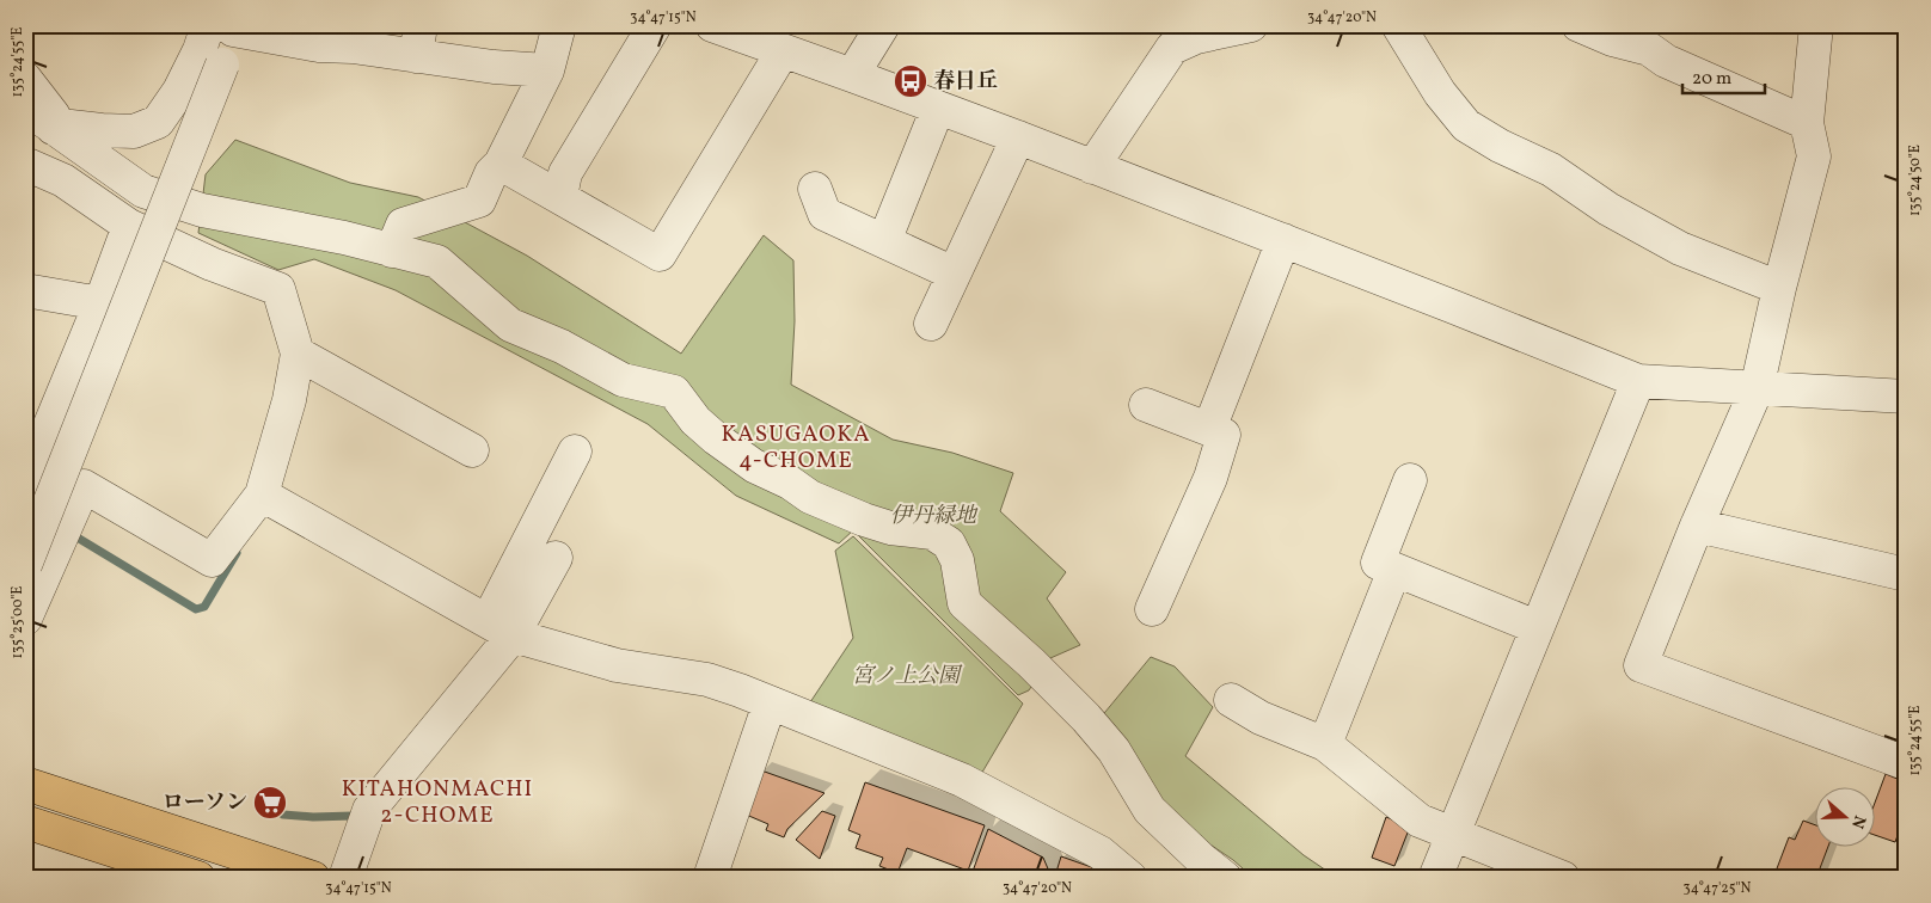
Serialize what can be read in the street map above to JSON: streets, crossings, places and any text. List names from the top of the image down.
{
  "districts": ["KASUGAOKA 4-CHOME", "KITAHONMACHI 2-CHOME"],
  "parks": ["伊丹緑地", "宮ノ上公園"],
  "places": {
    "bus stop": ["春日丘"],
    "supermarket": ["ローソン"]
  },
  "scale_bar": "20 m",
  "north": "right",
  "coordinates": [
    "34°47'15\"N",
    "34°47'20\"N",
    "135°24'55\"E",
    "135°24'50\"E",
    "135°25'00\"E",
    "34°47'25\"N"
  ]
}
